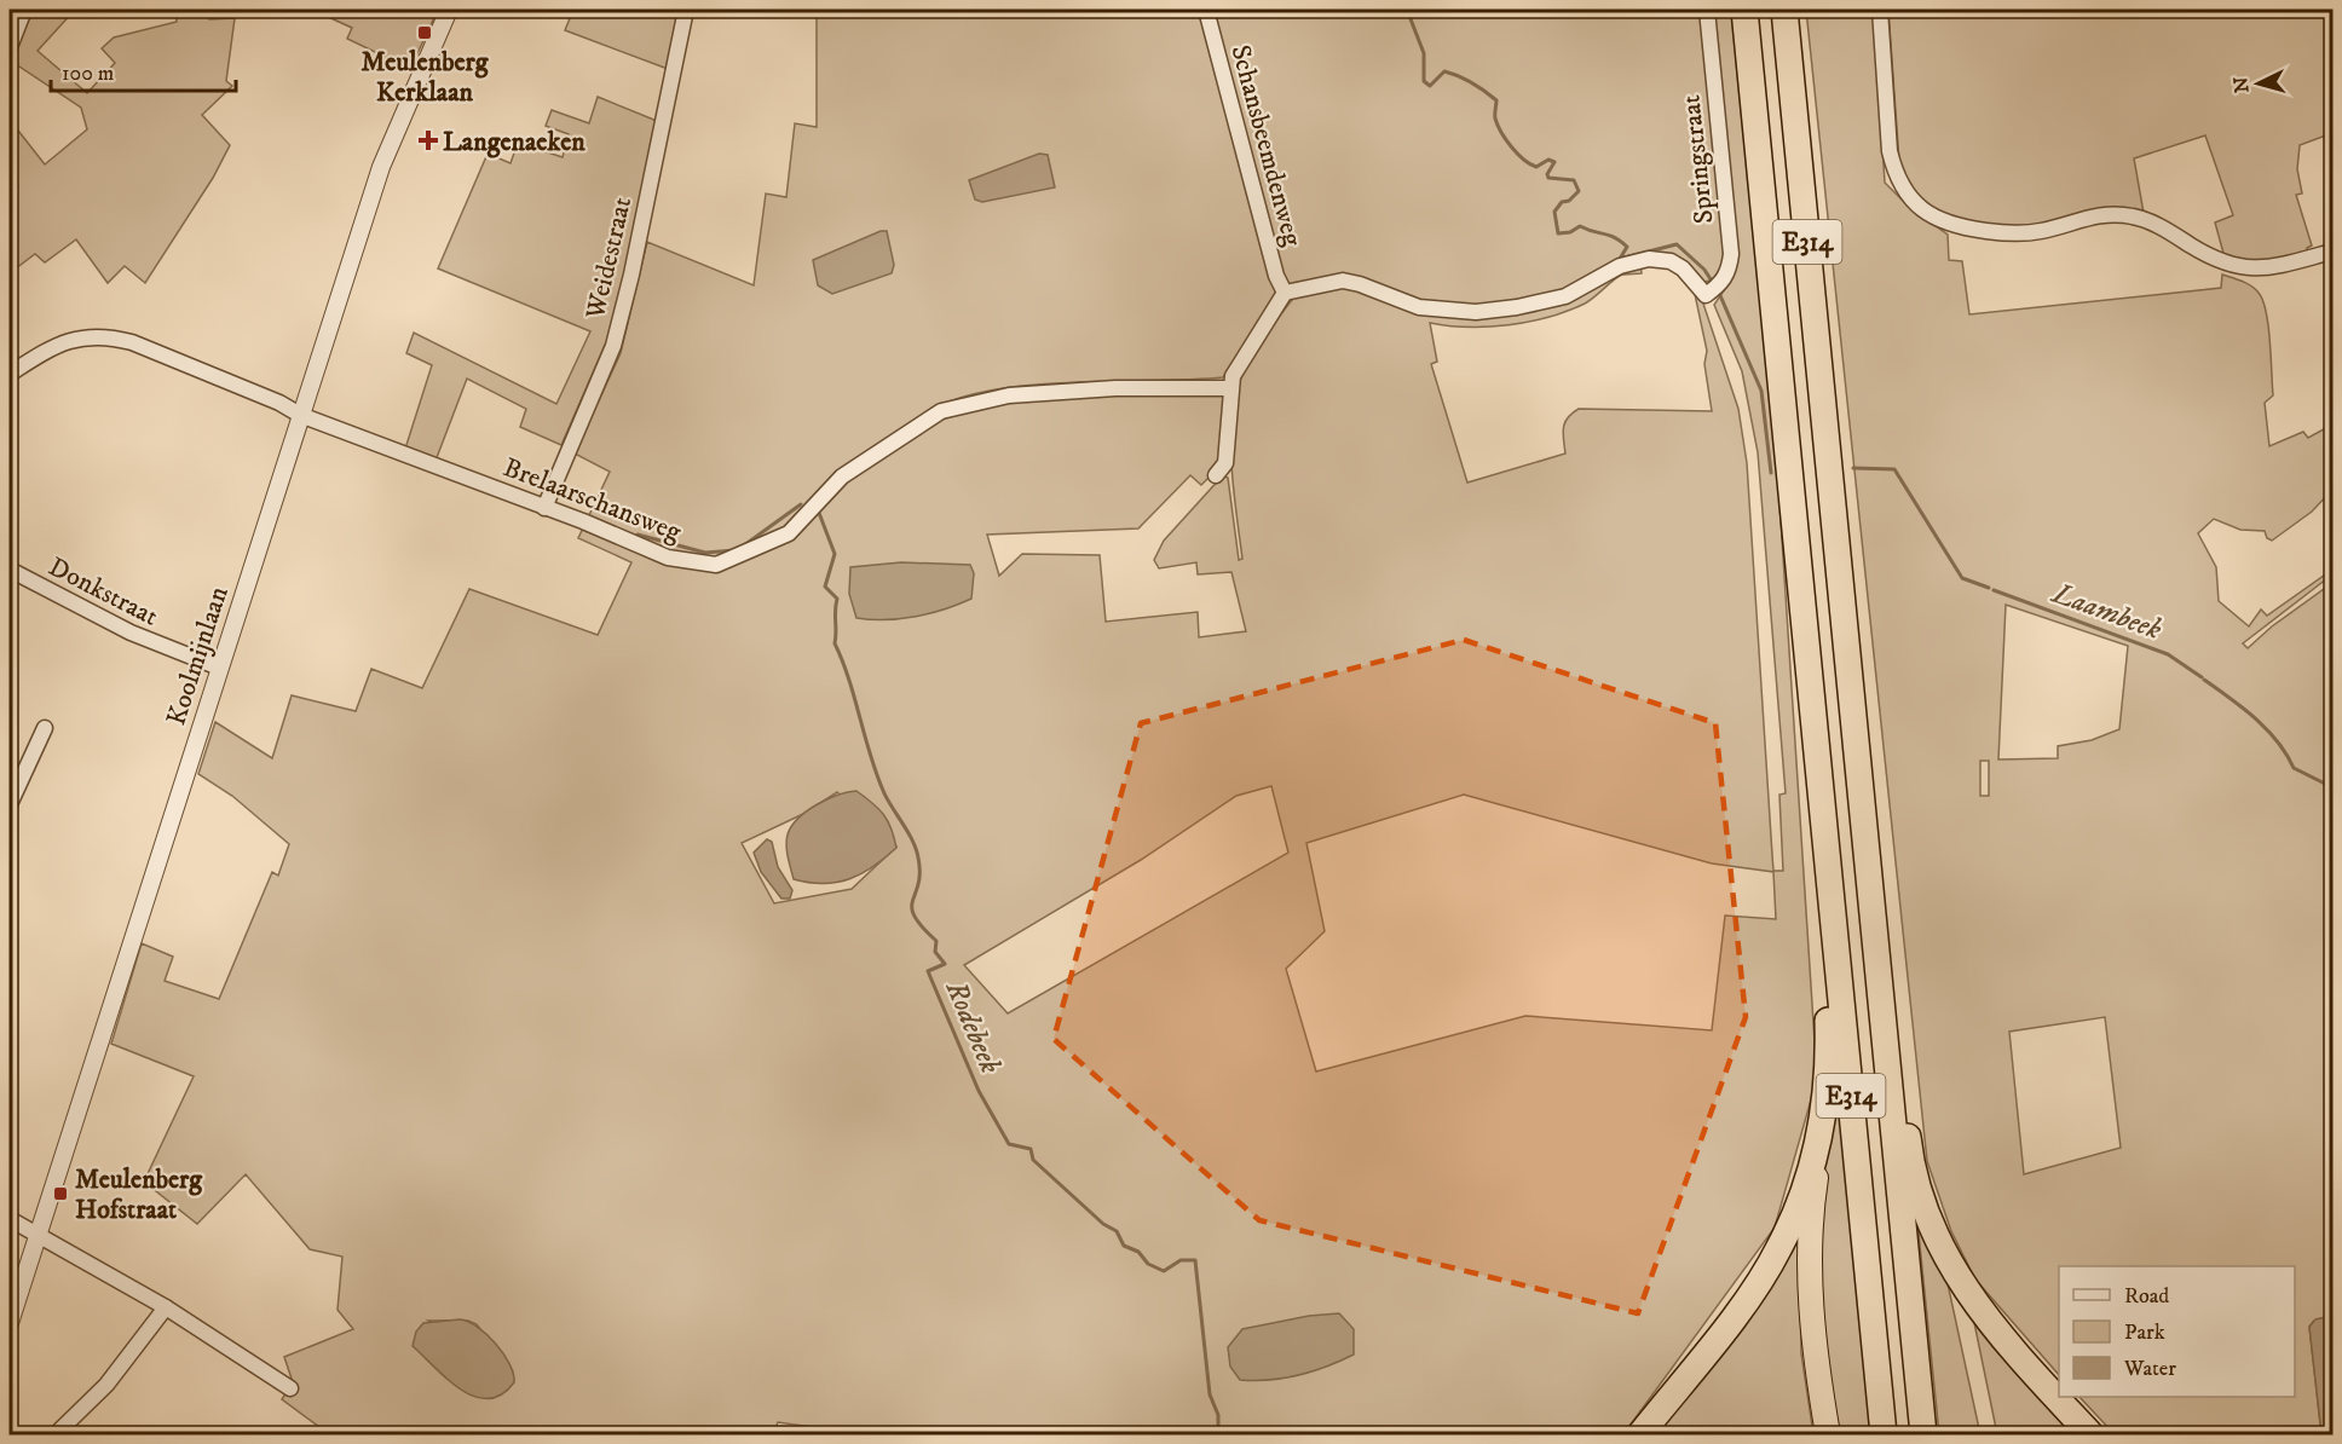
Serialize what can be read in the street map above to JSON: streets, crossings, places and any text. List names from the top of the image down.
{
  "streets": {
    "highway": ["E314"],
    "street": [
      "Schansbeemdenweg",
      "Springstraat",
      "Weidestraat",
      "Brelaarschansweg",
      "Donkstraat",
      "Koolmijnlaan"
    ]
  },
  "crossings": [
    ["Schansbeemdenweg", "Springstraat"],
    ["Weidestraat", "Brelaarschansweg"],
    ["Brelaarschansweg", "Koolmijnlaan"],
    ["Donkstraat", "Koolmijnlaan"]
  ],
  "water": ["Laambeek", "Rodebeek"],
  "places": {
    "transit": ["Meulenberg Kerklaan", "Meulenberg Hofstraat"],
    "health": ["Langenaeken"]
  },
  "legend": ["Road", "Park", "Water"],
  "scale_bar": "100 m",
  "north": "left"
}
